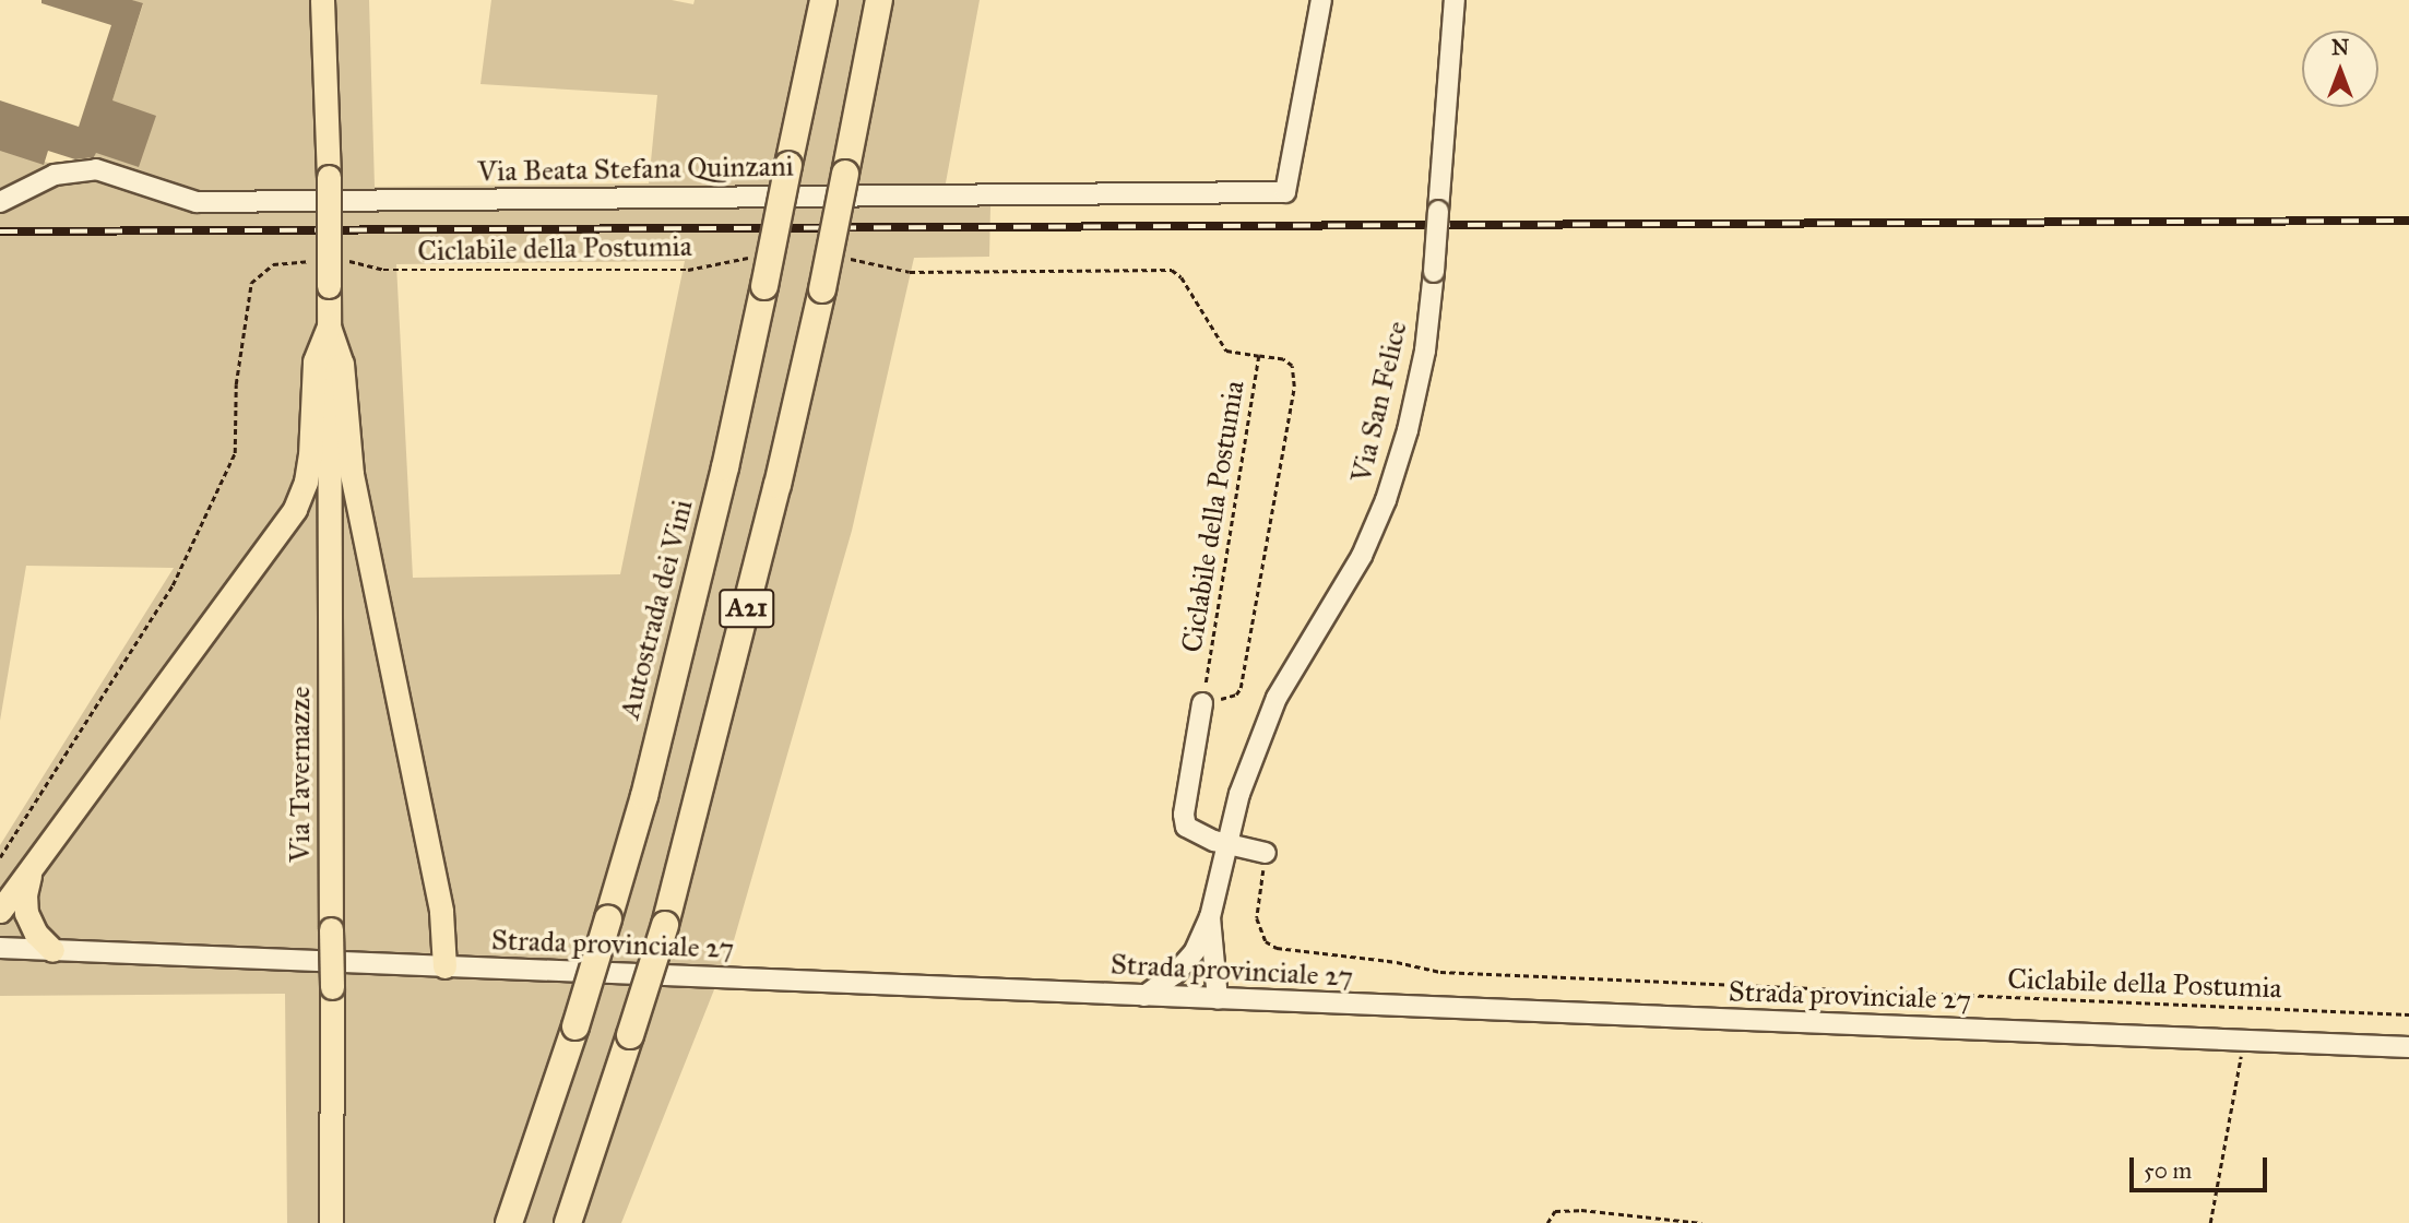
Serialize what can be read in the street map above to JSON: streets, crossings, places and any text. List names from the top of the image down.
{
  "streets": {
    "highway": ["A21", "Autostrada dei Vini"],
    "main road": ["Via Tavernazze"],
    "street": ["Via Beata Stefana Quinzani", "Via San Felice", "Strada provinciale 27"],
    "path": ["Ciclabile della Postumia"]
  },
  "scale_bar": "50 m",
  "north": "top"
}
